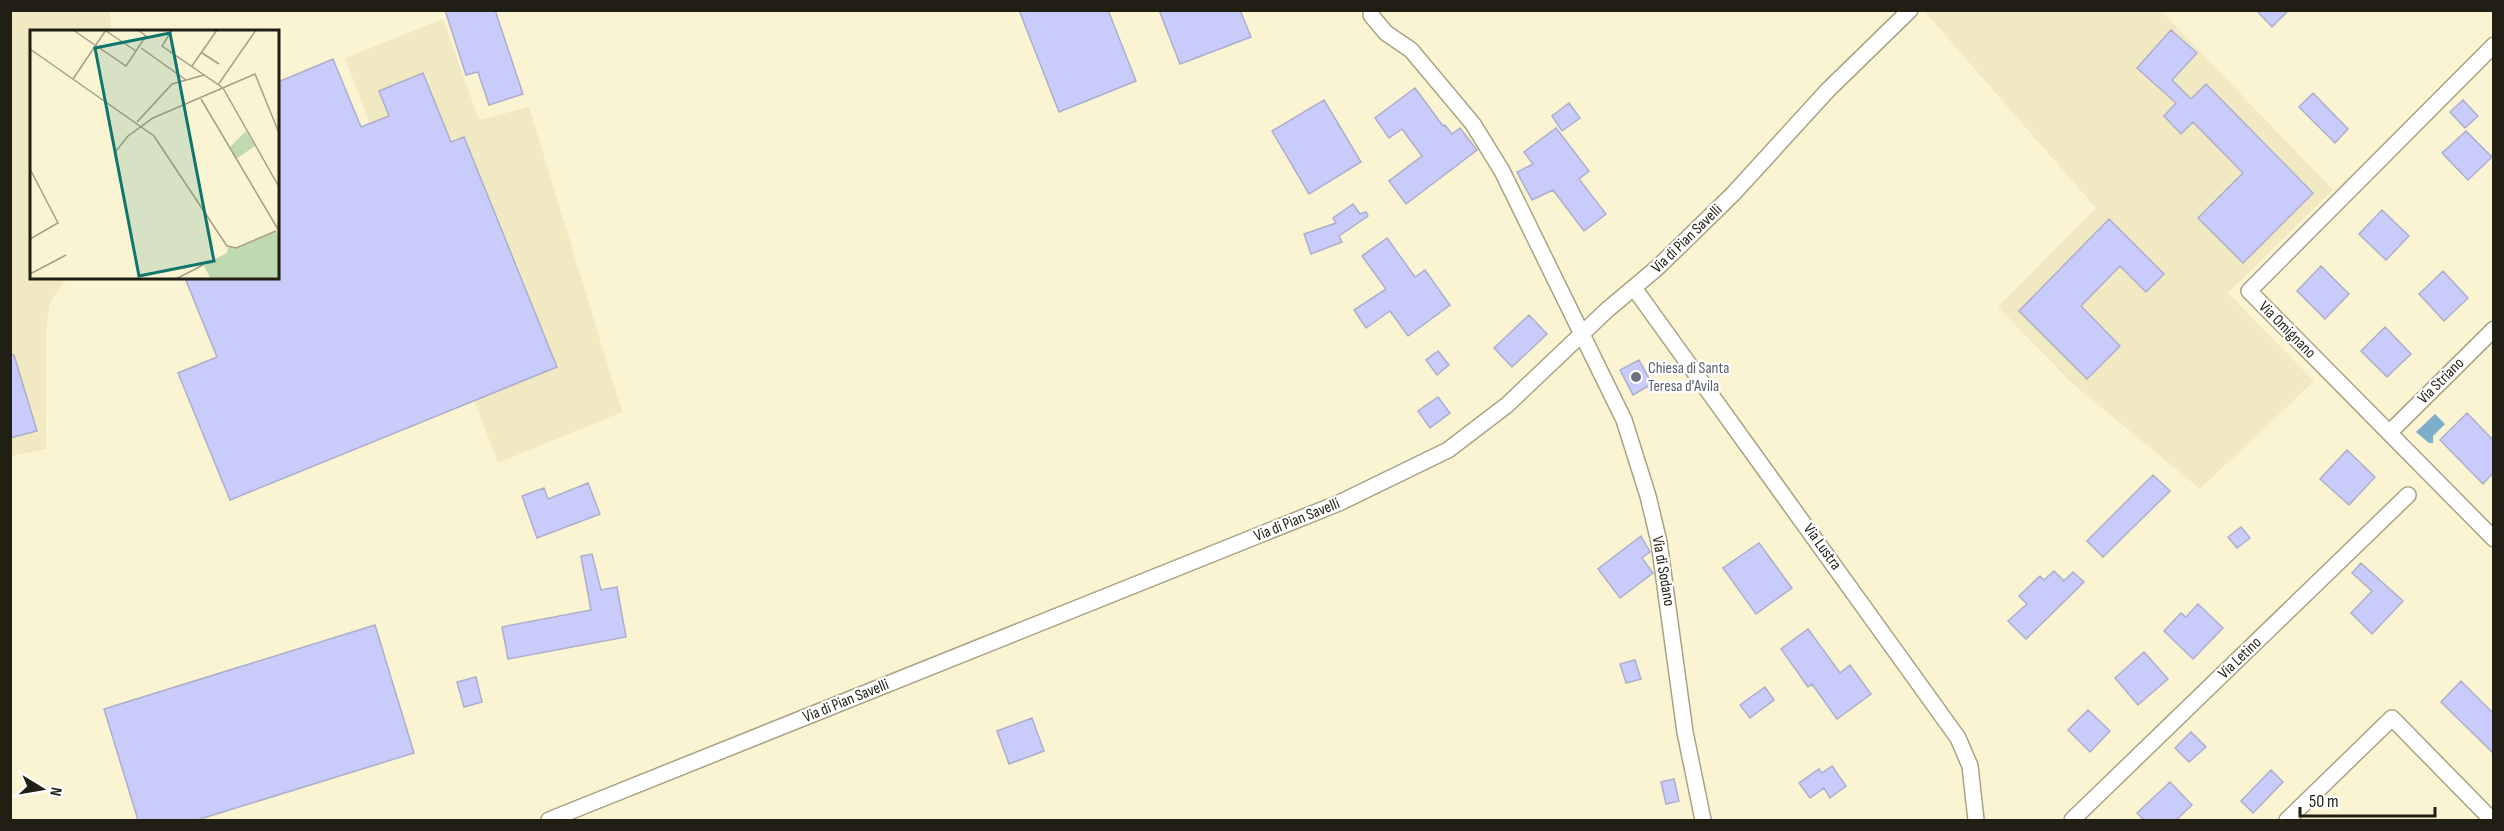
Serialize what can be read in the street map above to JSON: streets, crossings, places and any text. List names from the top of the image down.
{
  "streets": {
    "street": [
      "Via di Pian Savelli",
      "Via Omignano",
      "Via Striano",
      "Via Lustra",
      "Via di Sodano",
      "Via Letino"
    ]
  },
  "crossings": [
    ["Via di Pian Savelli", "Via Lustra"],
    ["Via di Pian Savelli", "Via di Sodano"],
    ["Via Omignano", "Via Striano"]
  ],
  "places": ["Chiesa di Santa Teresa d'Avila"],
  "scale_bar": "50 m",
  "north": "right"
}
